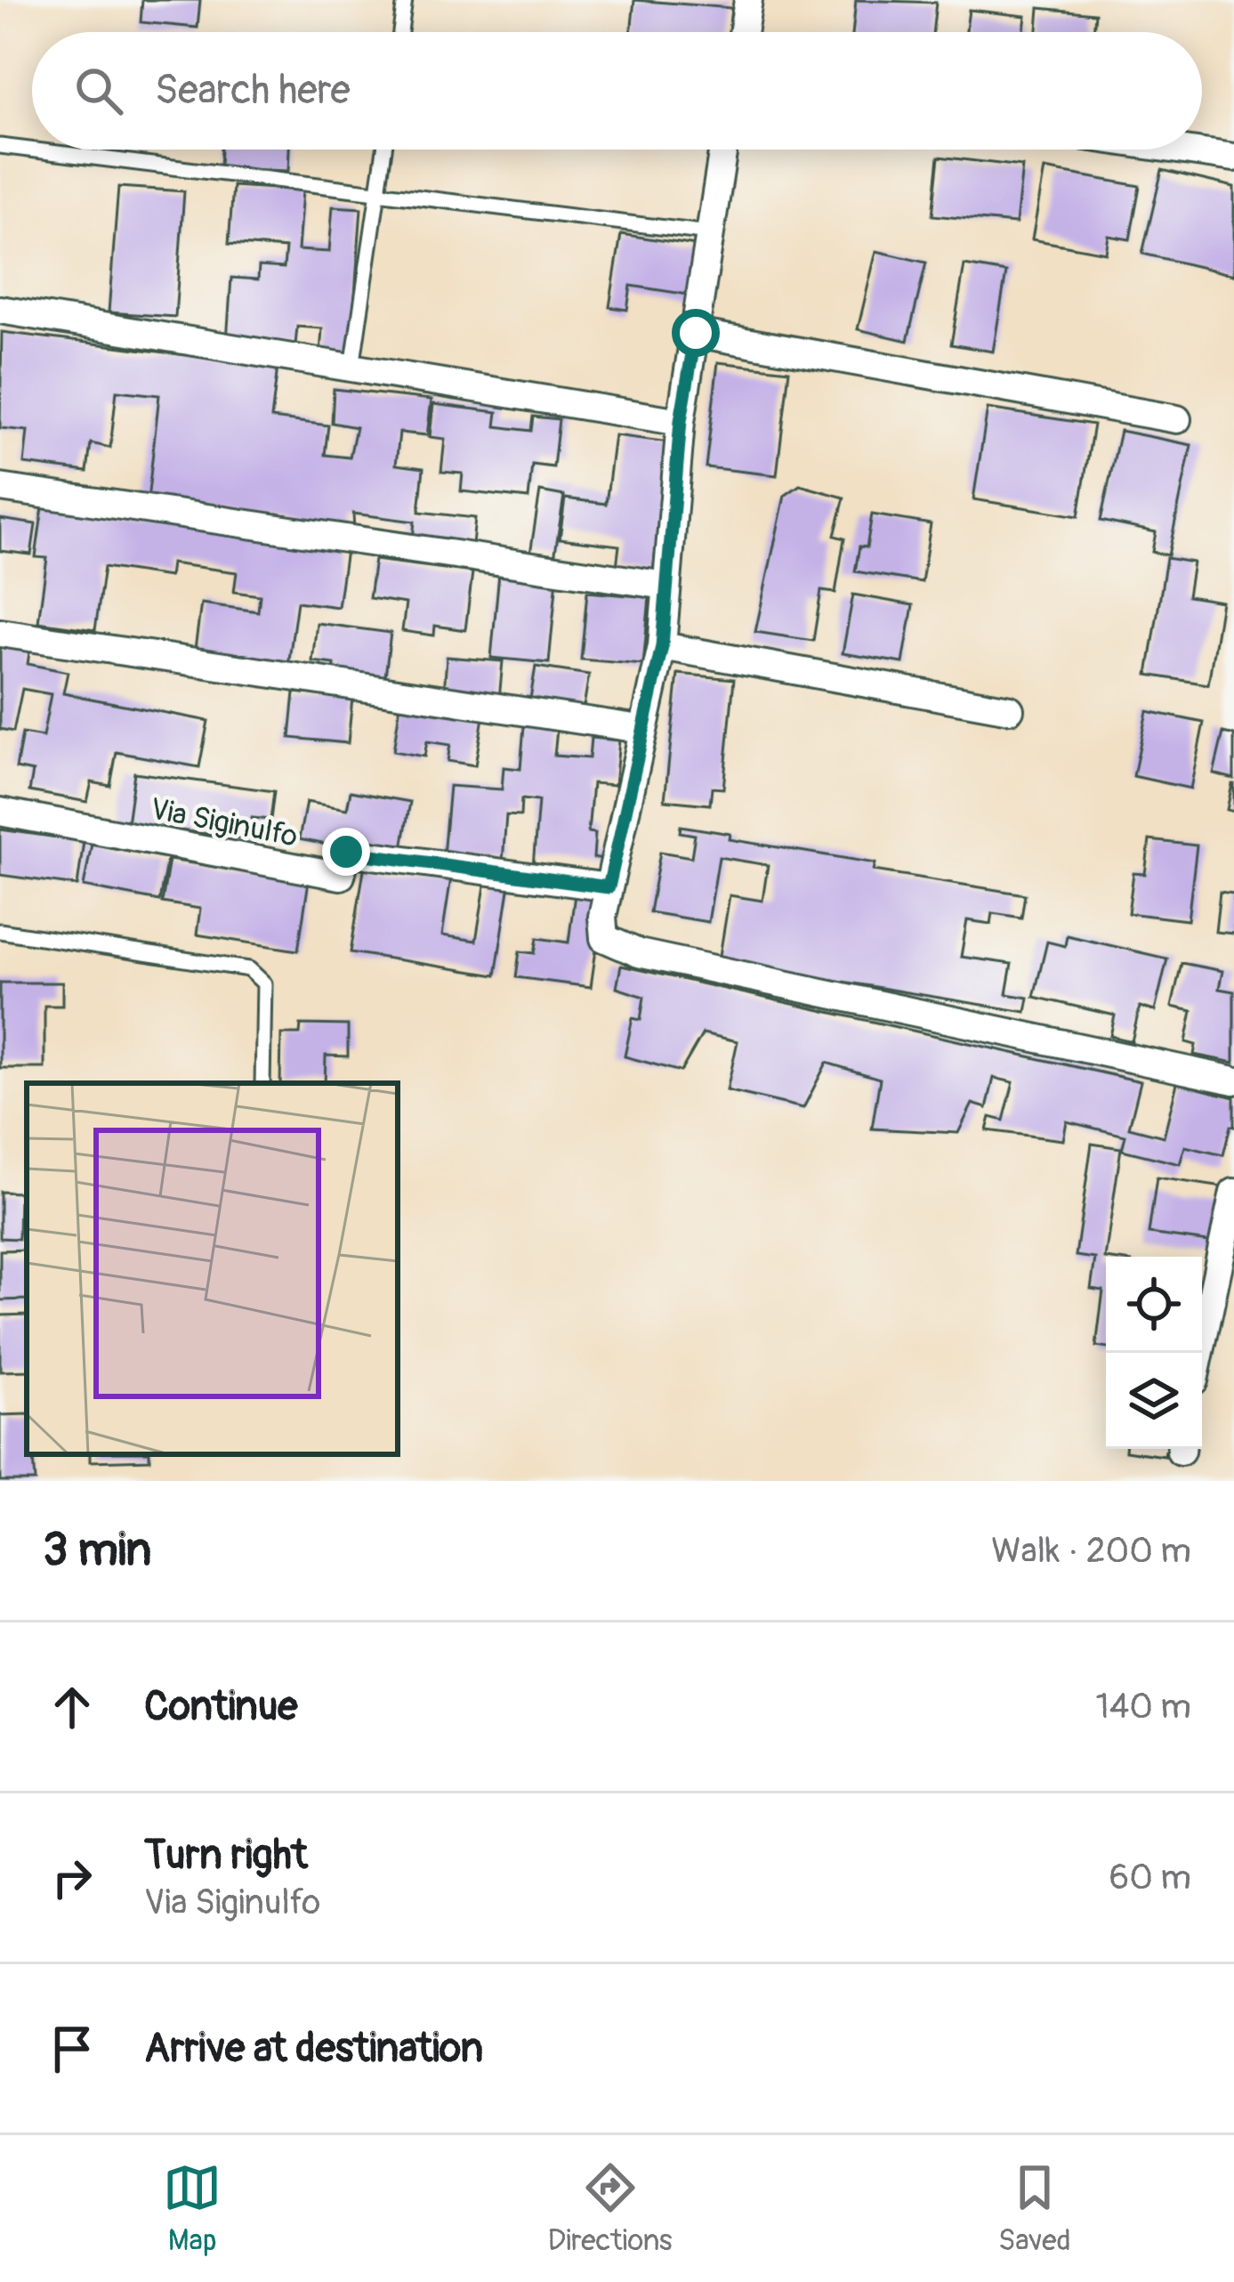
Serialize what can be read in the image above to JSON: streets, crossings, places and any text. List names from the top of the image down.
{
  "streets": {
    "street": ["Via Siginulfo"]
  },
  "page": {
    "search": "Search here",
    "heading": ["3 min", "Walk · 200 m"],
    "list": [
      ["Continue", "140 m"],
      ["Turn right", "Via Siginulfo", "60 m"],
      "Arrive at destination"
    ],
    "nav": ["Map", "Directions", "Saved"]
  }
}
